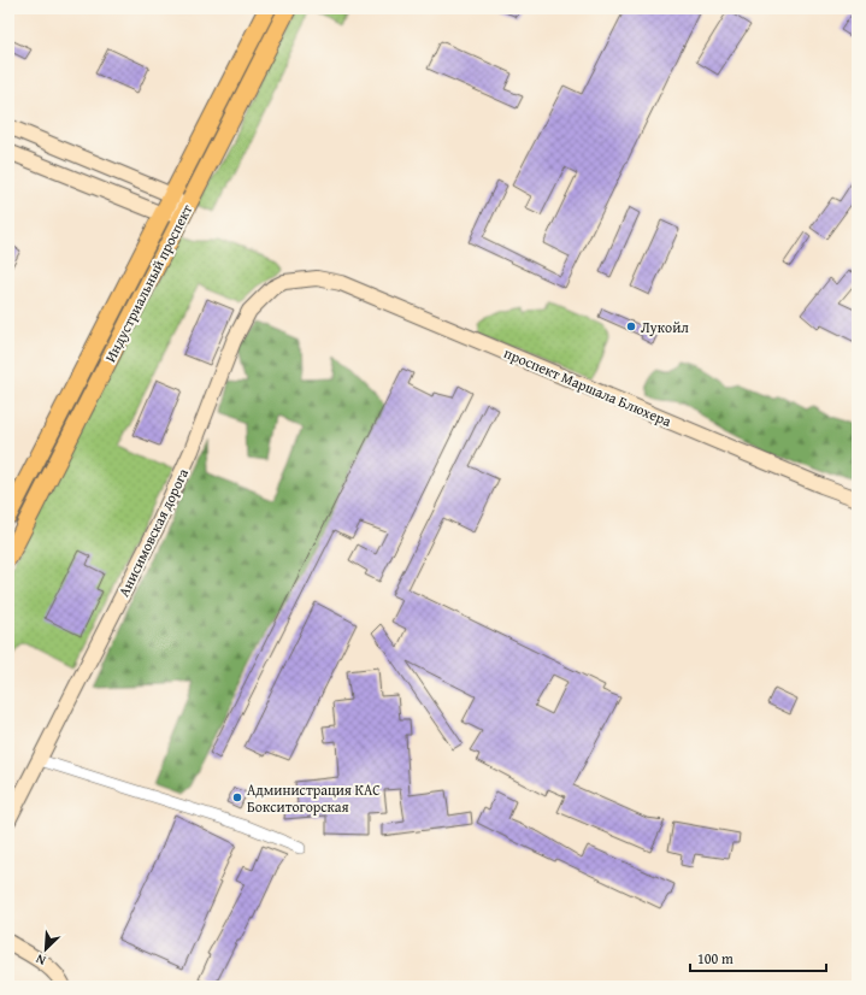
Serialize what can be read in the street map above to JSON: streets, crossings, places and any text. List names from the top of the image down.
{
  "streets": {
    "main road": ["Индустриальный проспект"],
    "street": ["проспект Маршала Блюхера", "Анисимовская дорога"]
  },
  "crossings": [
    ["проспект Маршала Блюхера", "Анисимовская дорога"]
  ],
  "places": ["Лукойл", "Администрация КАС Бокситогорская"],
  "scale_bar": "100 m",
  "north": "bottom left"
}
